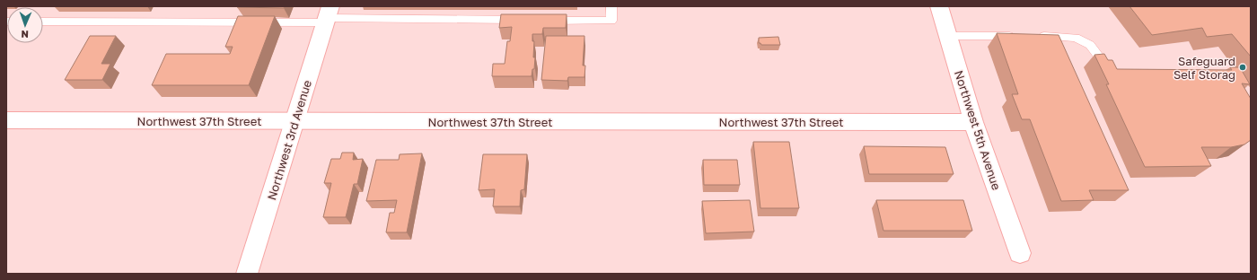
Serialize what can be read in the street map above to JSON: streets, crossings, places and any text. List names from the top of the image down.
{
  "streets": {
    "street": ["Northwest 37th Street", "Northwest 5th Avenue", "Northwest 3rd Avenue"]
  },
  "crossings": [
    ["Northwest 37th Street", "Northwest 5th Avenue"],
    ["Northwest 37th Street", "Northwest 3rd Avenue"]
  ],
  "places": ["Safeguard Self Storag"],
  "north": "bottom"
}
